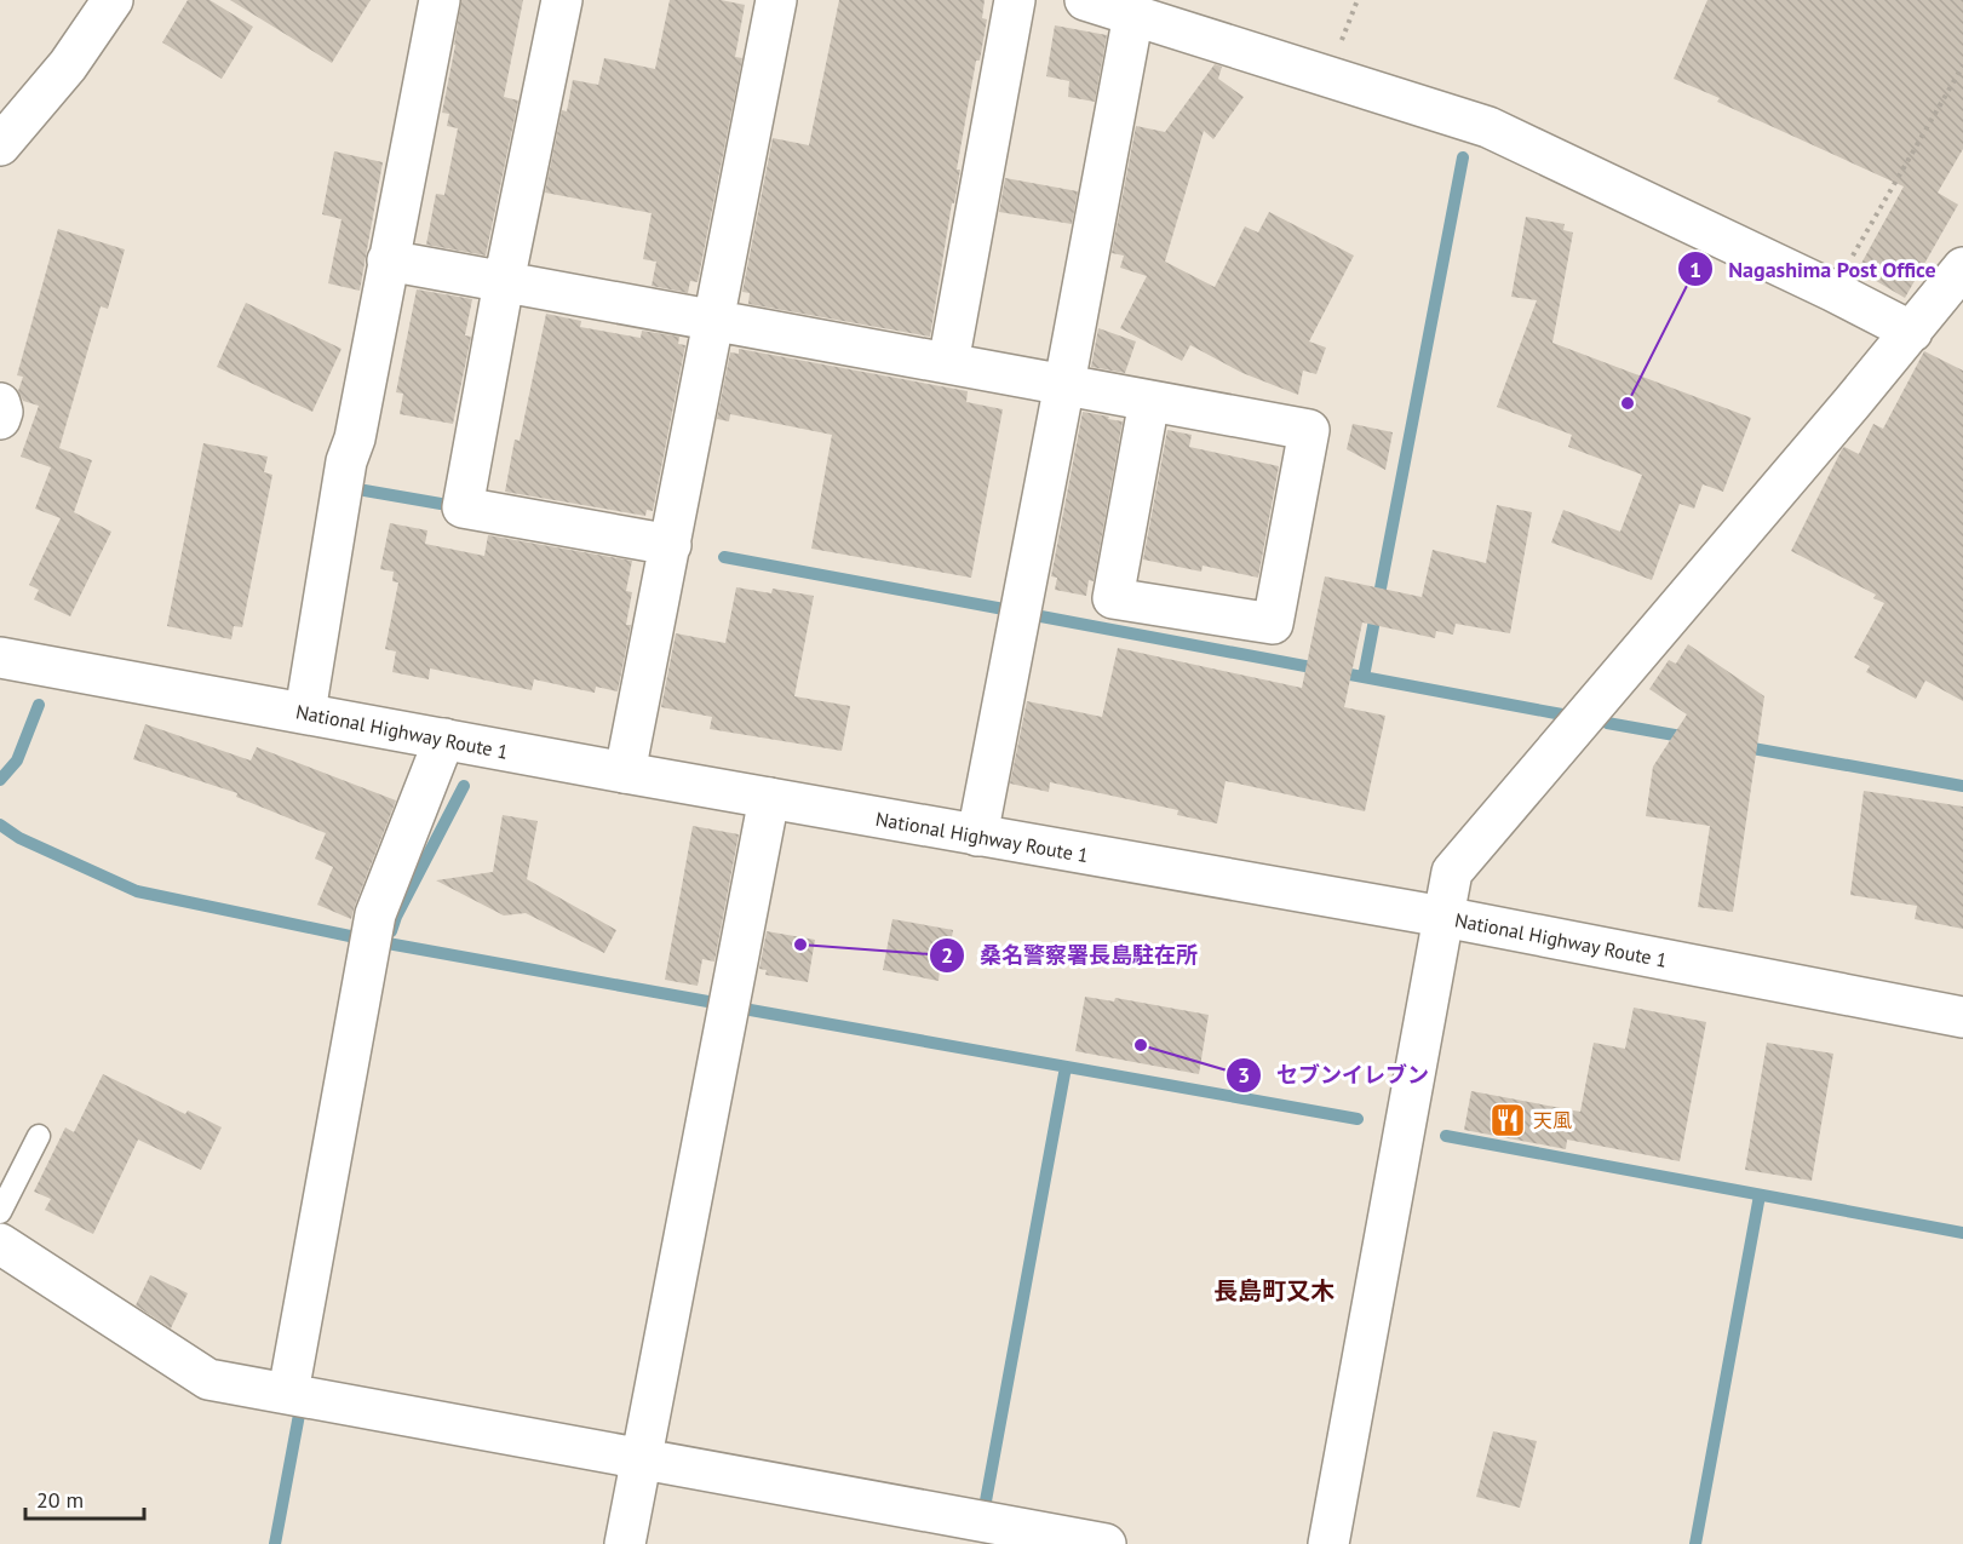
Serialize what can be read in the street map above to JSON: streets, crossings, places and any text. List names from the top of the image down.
{
  "streets": {
    "main road": ["National Highway Route 1"]
  },
  "districts": ["長島町又木"],
  "places": {
    "other": ["Nagashima Post Office", "桑名警察署長島駐在所", "セブンイレブン"],
    "restaurant": ["天風"]
  },
  "scale_bar": "20 m"
}
